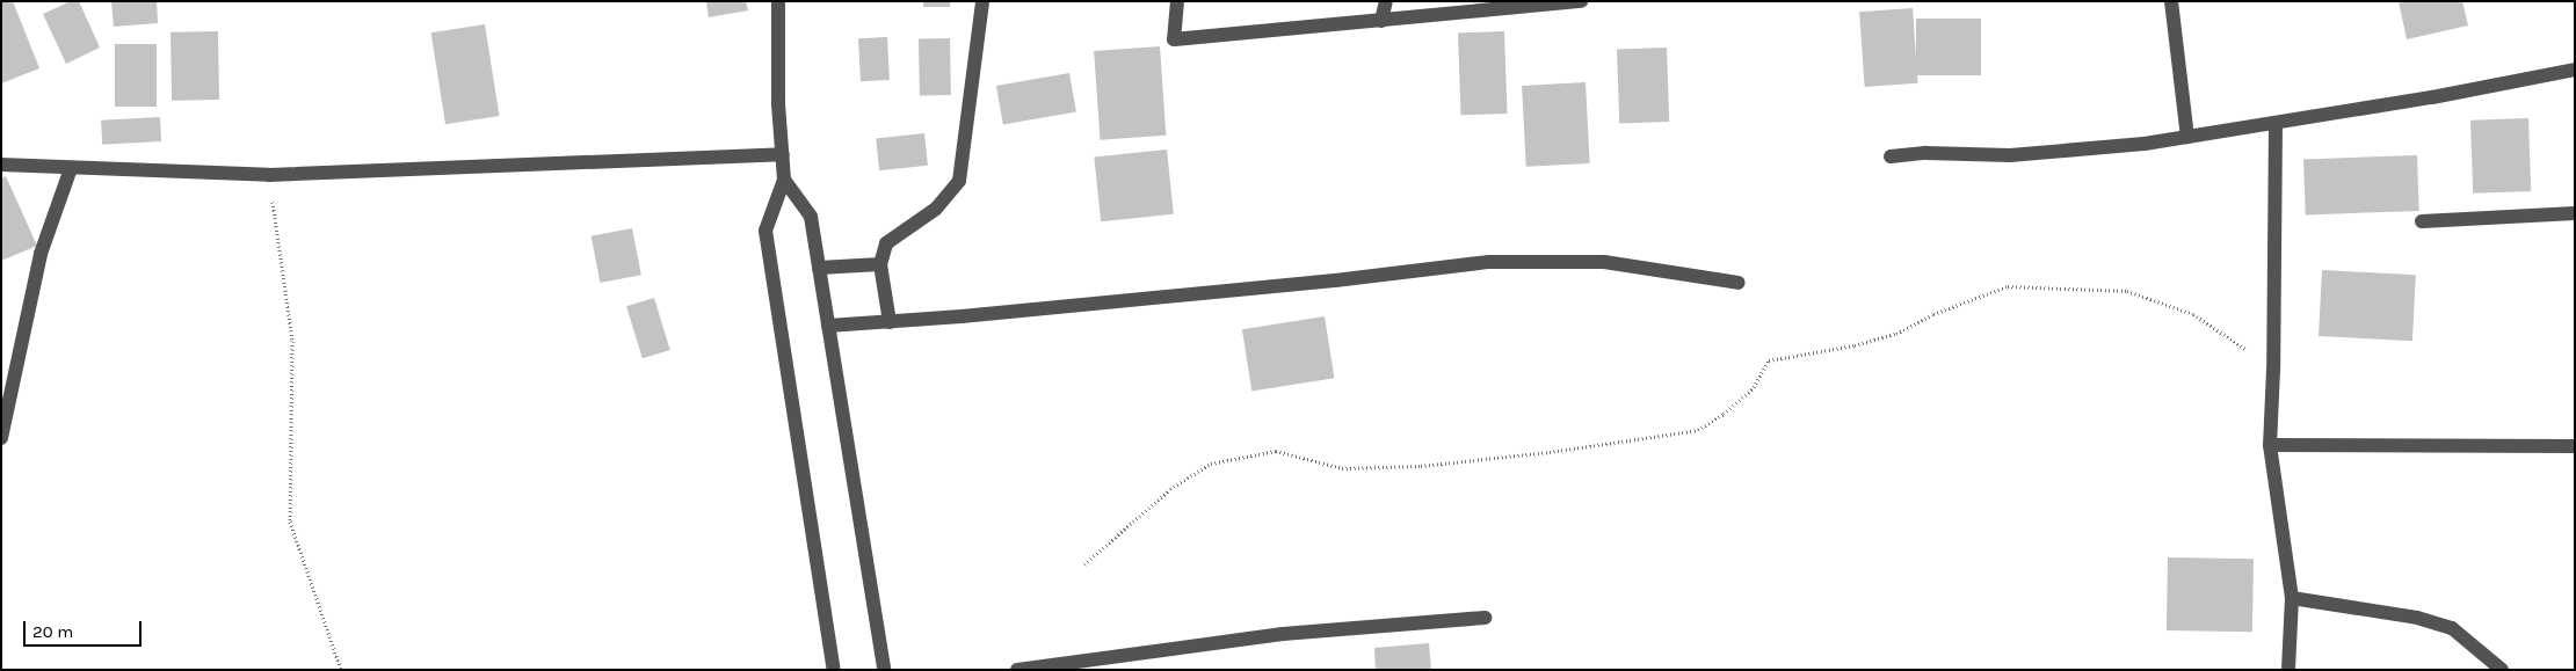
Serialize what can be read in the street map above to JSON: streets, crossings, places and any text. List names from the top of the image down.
{
  "scale_bar": "20 m"
}
